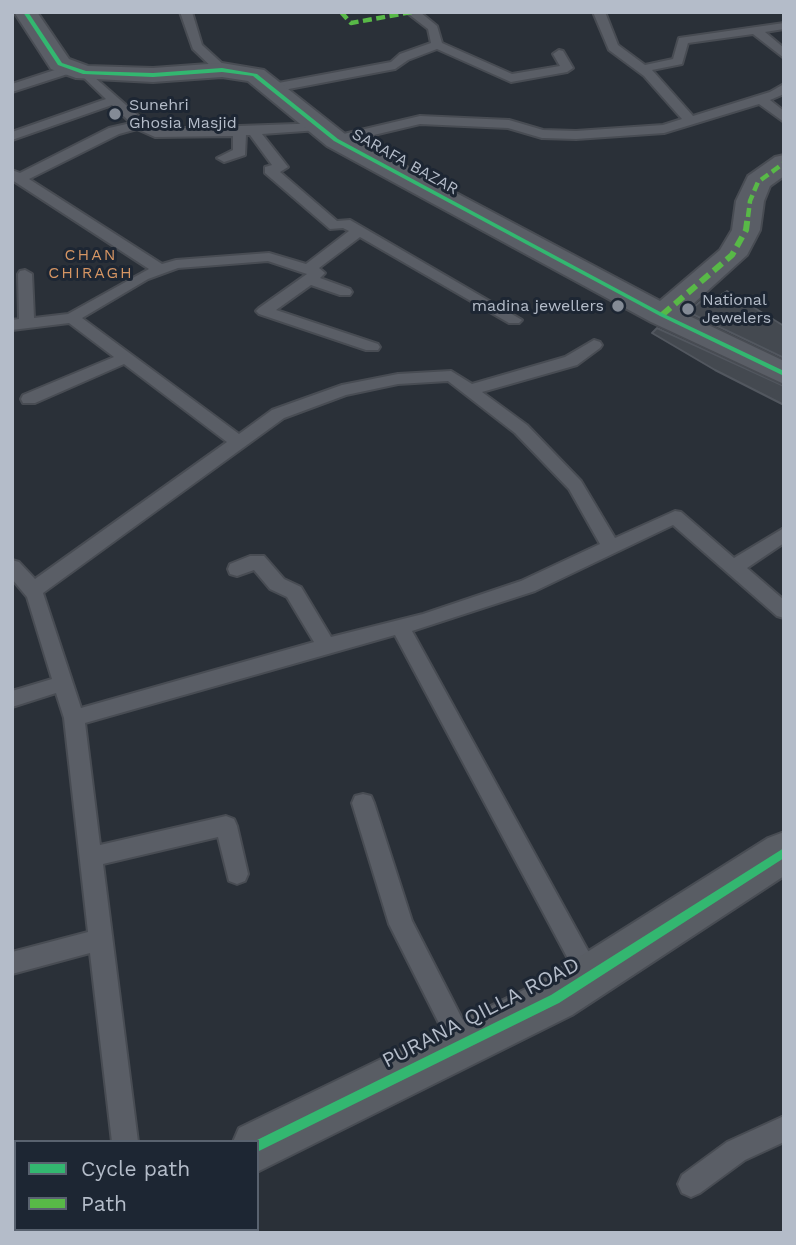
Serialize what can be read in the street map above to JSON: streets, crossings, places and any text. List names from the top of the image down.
{
  "streets": {
    "street": ["SARAFA BAZAR", "PURANA QILLA ROAD"]
  },
  "districts": ["CHAN CHIRAGH"],
  "places": ["Sunehri Ghosia Masjid", "madina jewellers", "National Jewelers"],
  "legend": ["Cycle path", "Path"]
}
